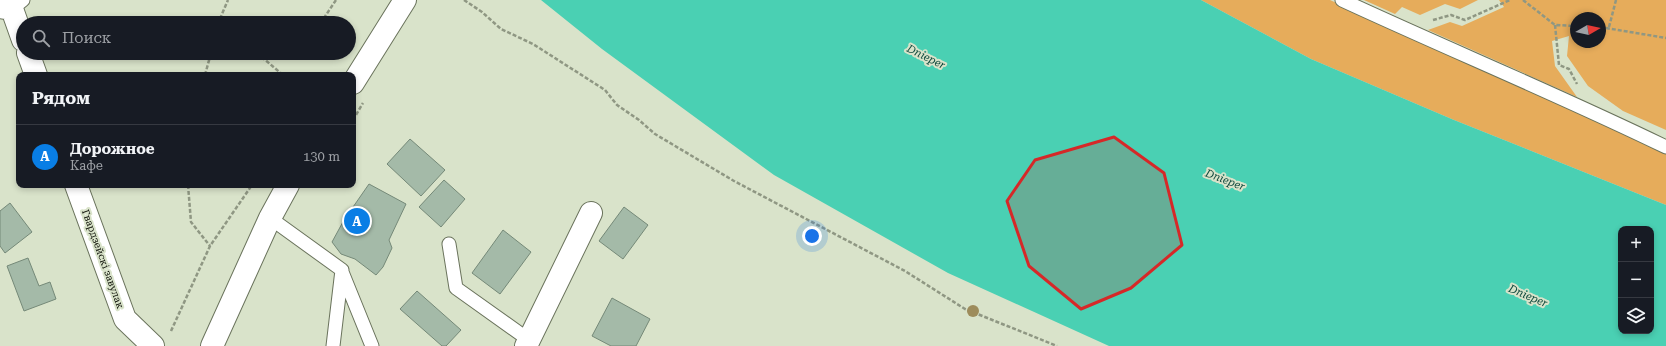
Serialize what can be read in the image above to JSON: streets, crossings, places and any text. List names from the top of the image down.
{
  "streets": {
    "street": ["Гвардзейскі завулак"]
  },
  "water": ["Dnieper"],
  "north": "right",
  "page": {
    "search": "Поиск",
    "heading": "Рядом",
    "list": [
      {
        "mark": "A",
        "name": "Дорожное",
        "note": "Кафе",
        "value": "130 m"
      }
    ],
    "pins": "A",
    "map_buttons": ["+", "−"]
  }
}
